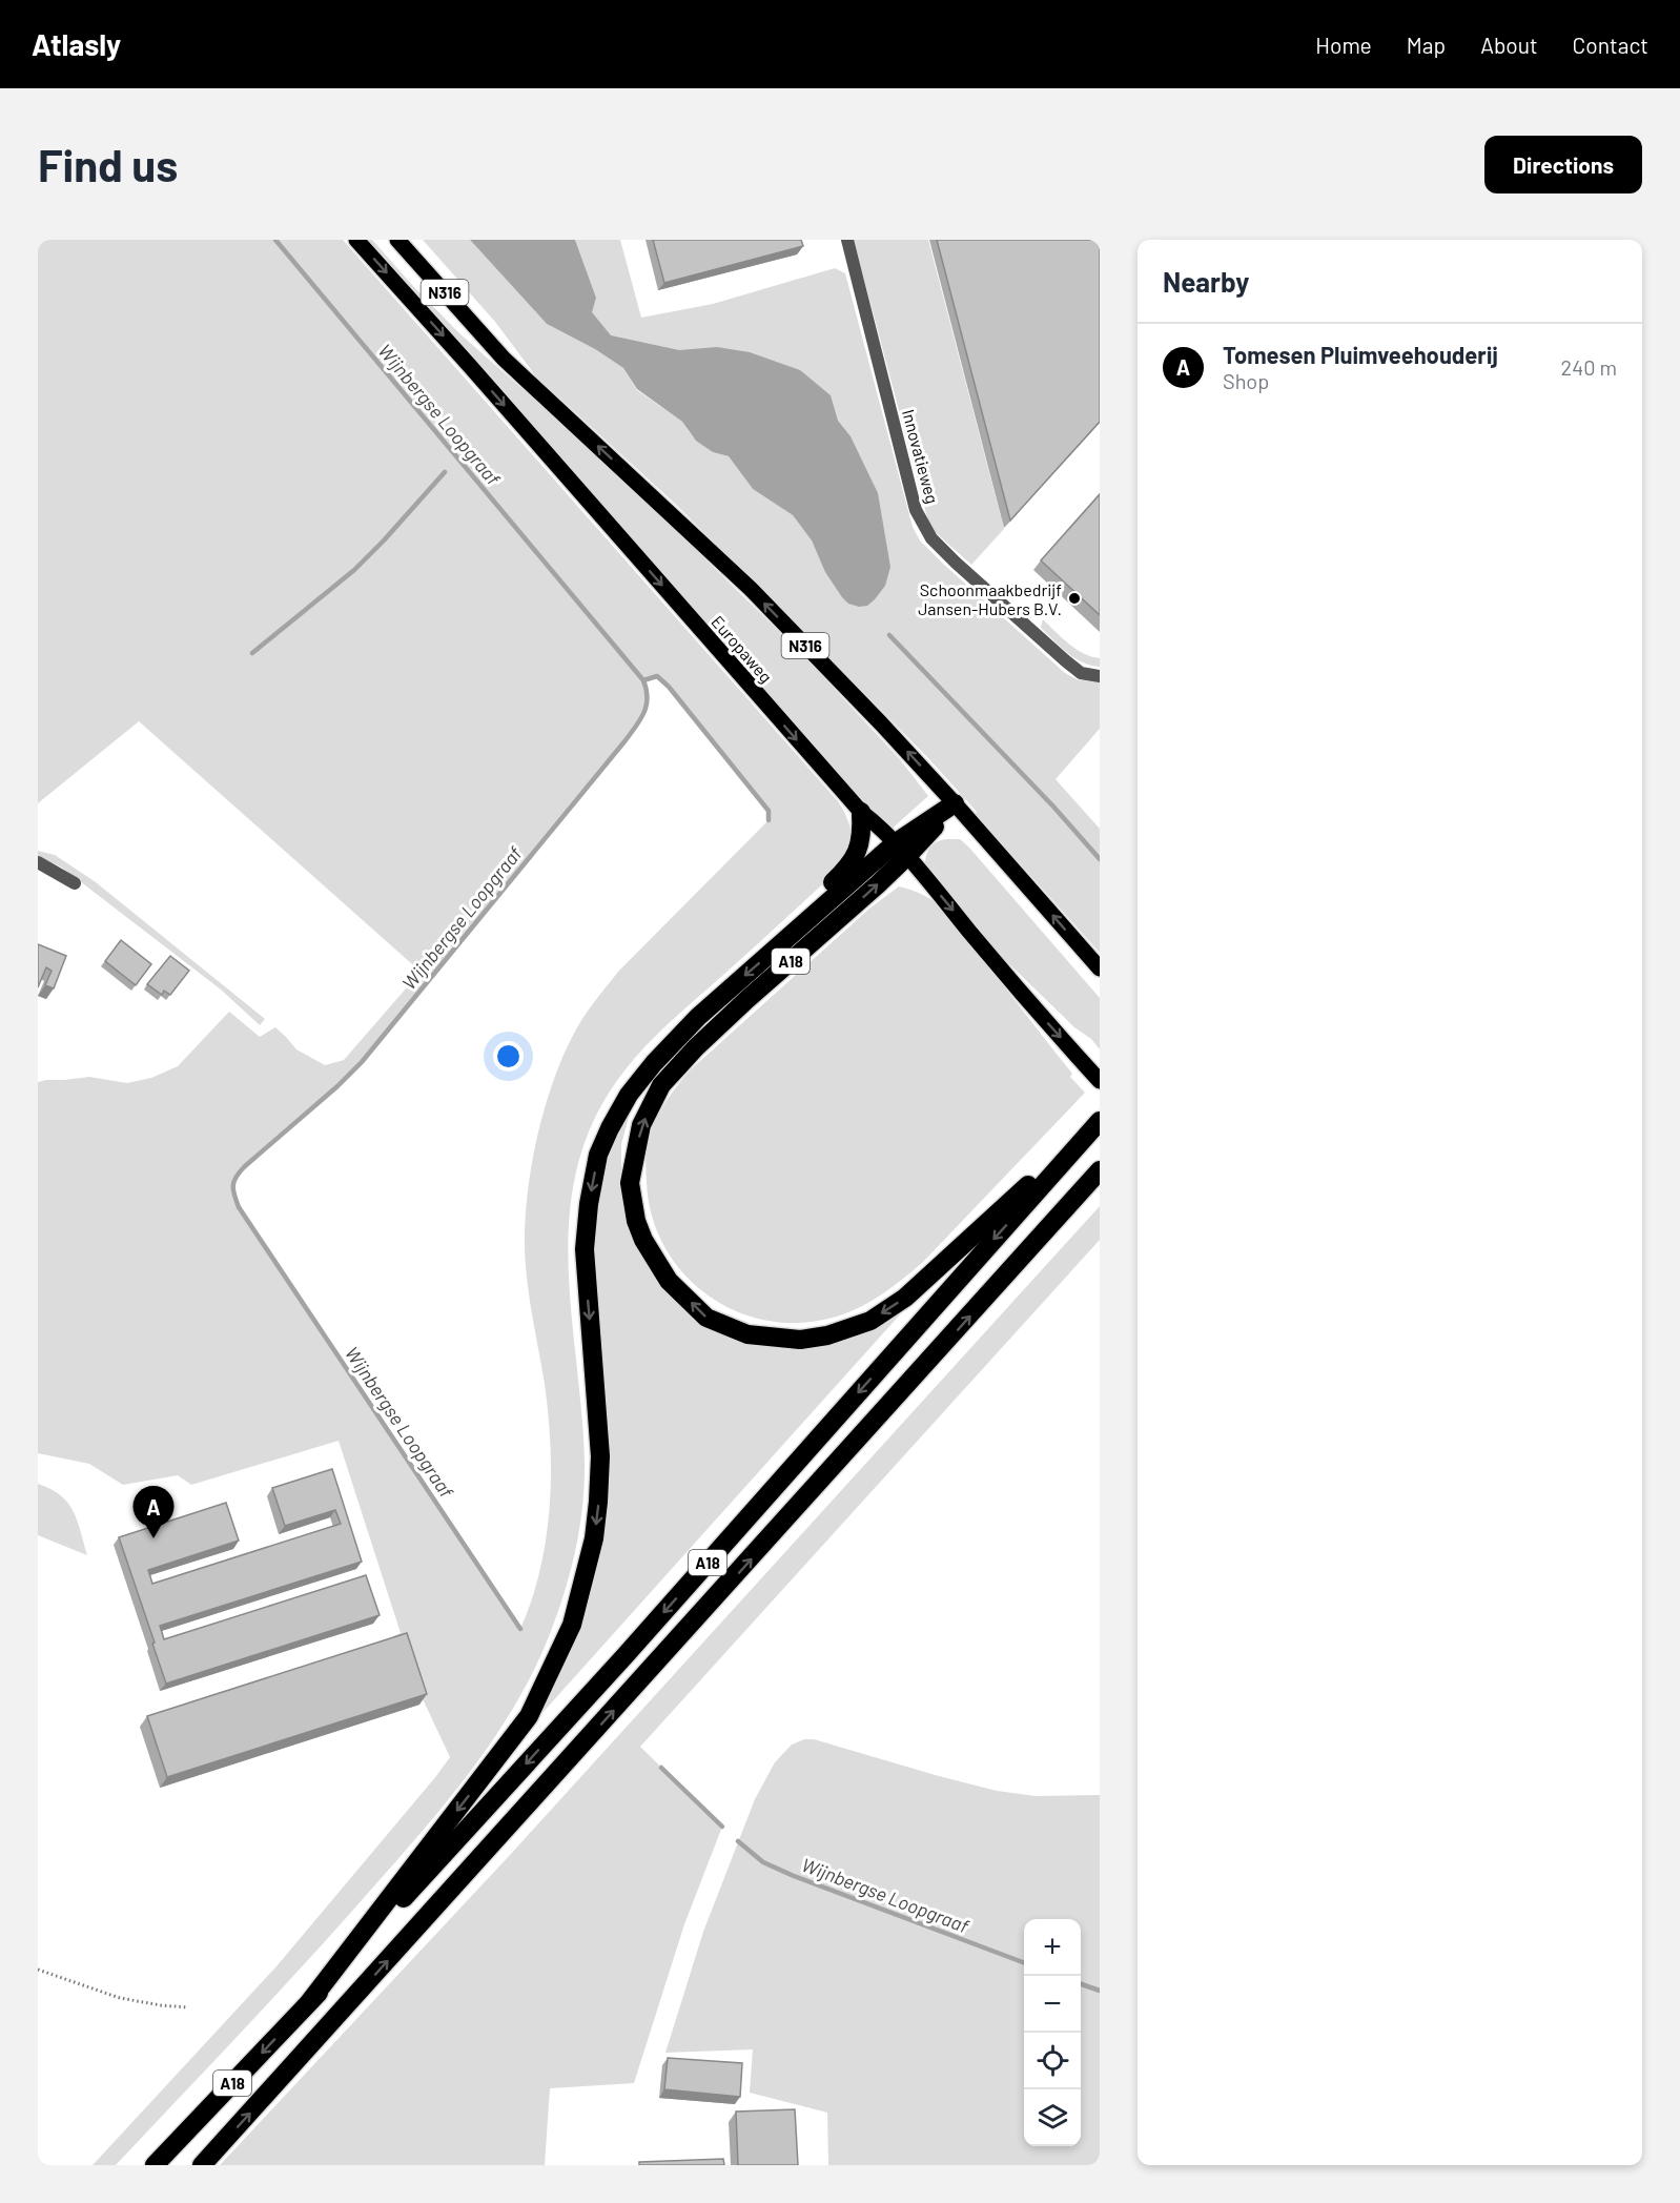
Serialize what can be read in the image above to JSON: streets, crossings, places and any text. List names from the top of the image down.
{
  "streets": {
    "highway": ["A18"],
    "main road": ["N316", "Europaweg"],
    "street": ["Innovatieweg"]
  },
  "crossings": [
    ["N316", "A18"],
    ["Europaweg", "A18"]
  ],
  "water": ["Wijnbergse Loopgraaf"],
  "places": ["Schoonmaakbedrijf Jansen-Hubers B.V."],
  "page": {
    "header": "Atlasly",
    "nav": [
      "Home",
      "Map",
      "About",
      "Contact"
    ],
    "buttons": "Directions",
    "title": "Find us",
    "heading": "Nearby",
    "list": [
      {
        "mark": "A",
        "name": "Tomesen Pluimveehouderij",
        "note": "Shop",
        "value": "240 m"
      }
    ],
    "pins": "A",
    "map_buttons": ["+", "−"]
  }
}
